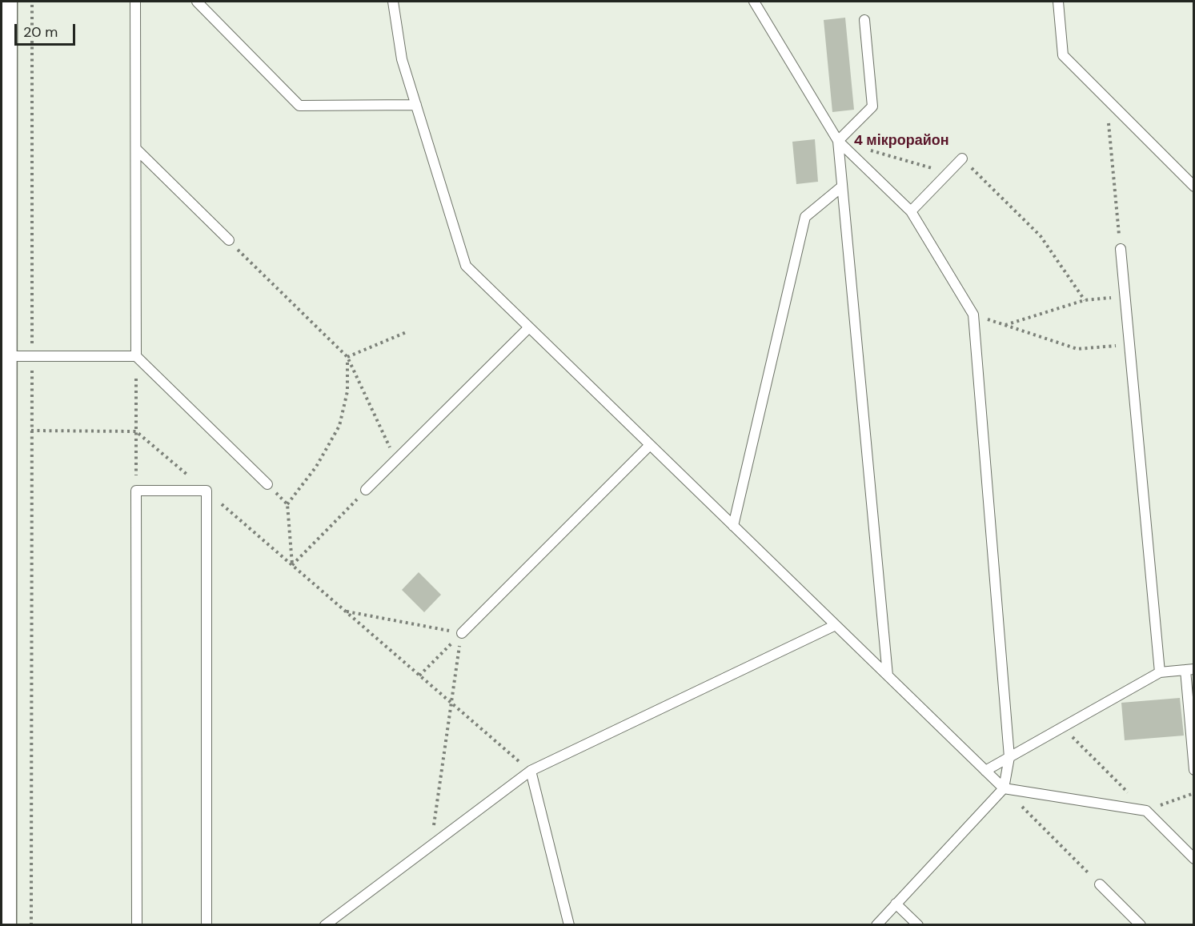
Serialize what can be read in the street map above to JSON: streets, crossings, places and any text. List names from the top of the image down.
{
  "districts": ["4 мікрорайон"],
  "scale_bar": "20 m"
}
